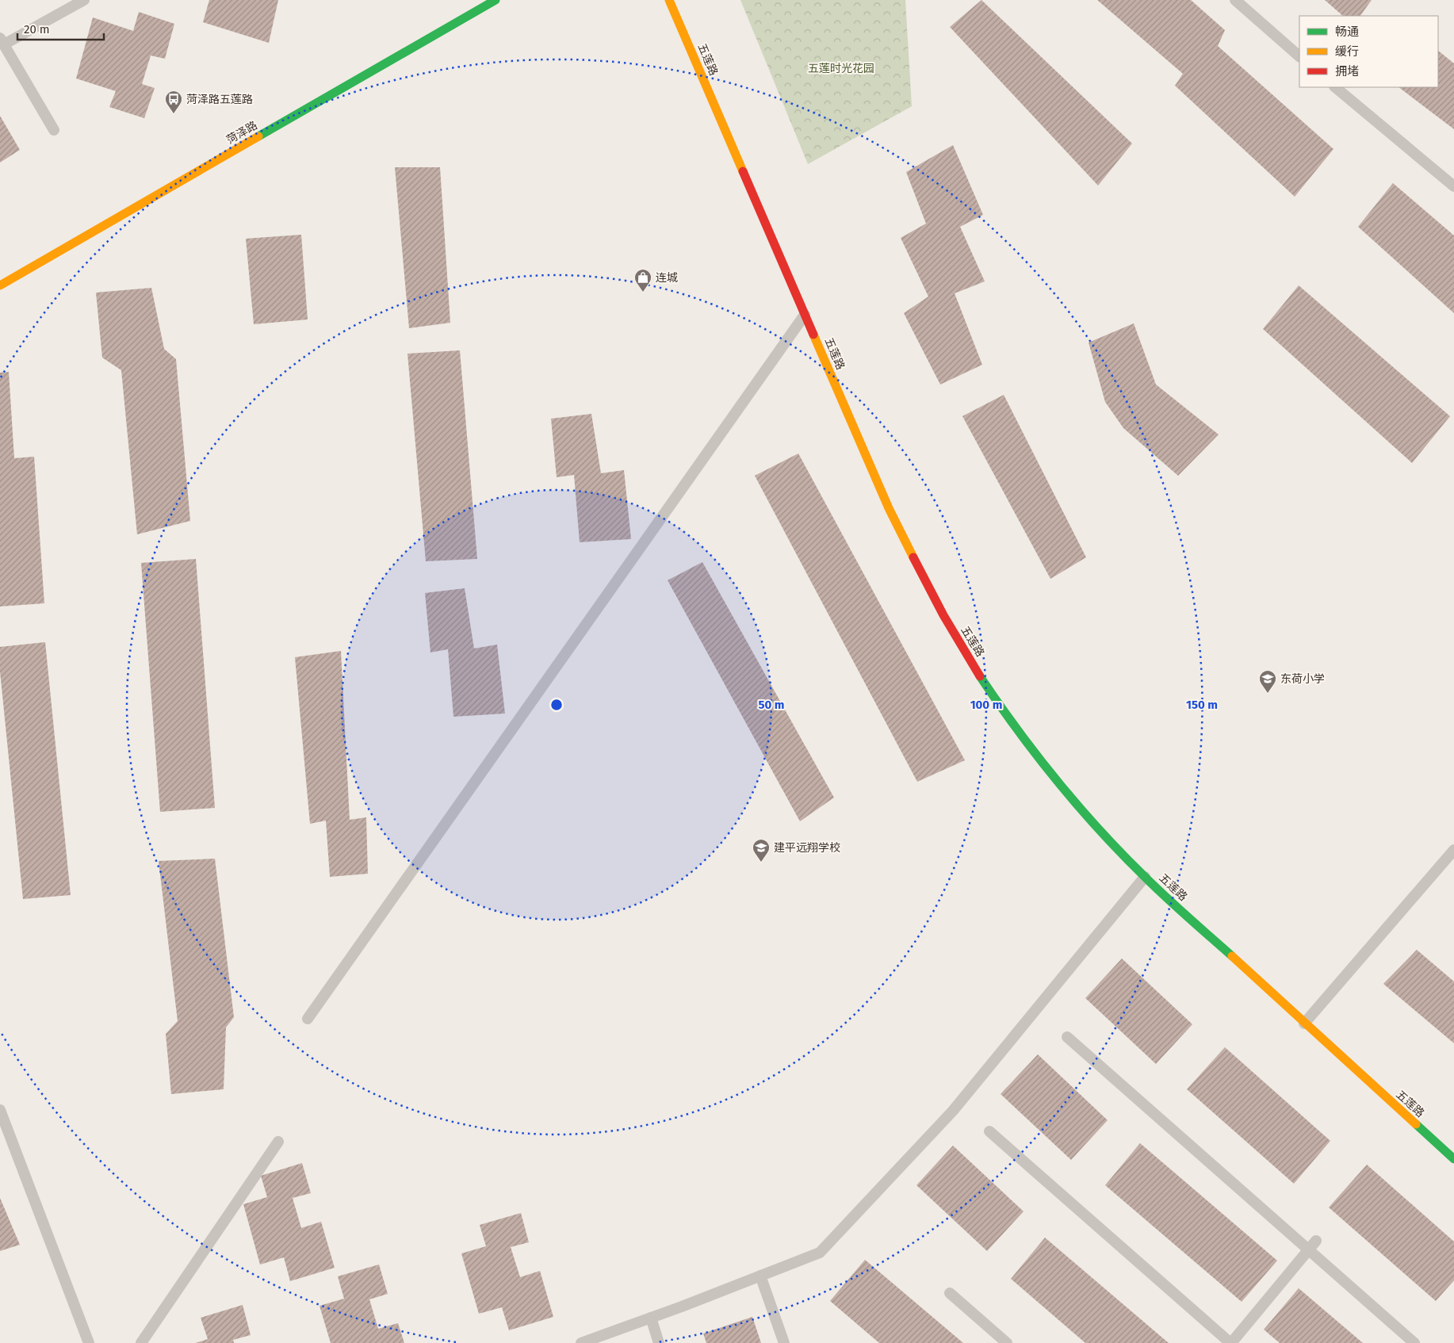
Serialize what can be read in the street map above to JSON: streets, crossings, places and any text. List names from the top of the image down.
{
  "streets": {
    "street": ["五莲路", "菏泽路"]
  },
  "parks": ["五莲时光花园"],
  "places": {
    "bus stop": ["菏泽路五莲路"],
    "shop": ["连城"],
    "school or university": ["东荷小学", "建平远翔学校"]
  },
  "legend": ["畅通", "缓行", "拥堵"],
  "scale_bar": "20 m",
  "rings": ["50 m", "100 m", "150 m"]
}
